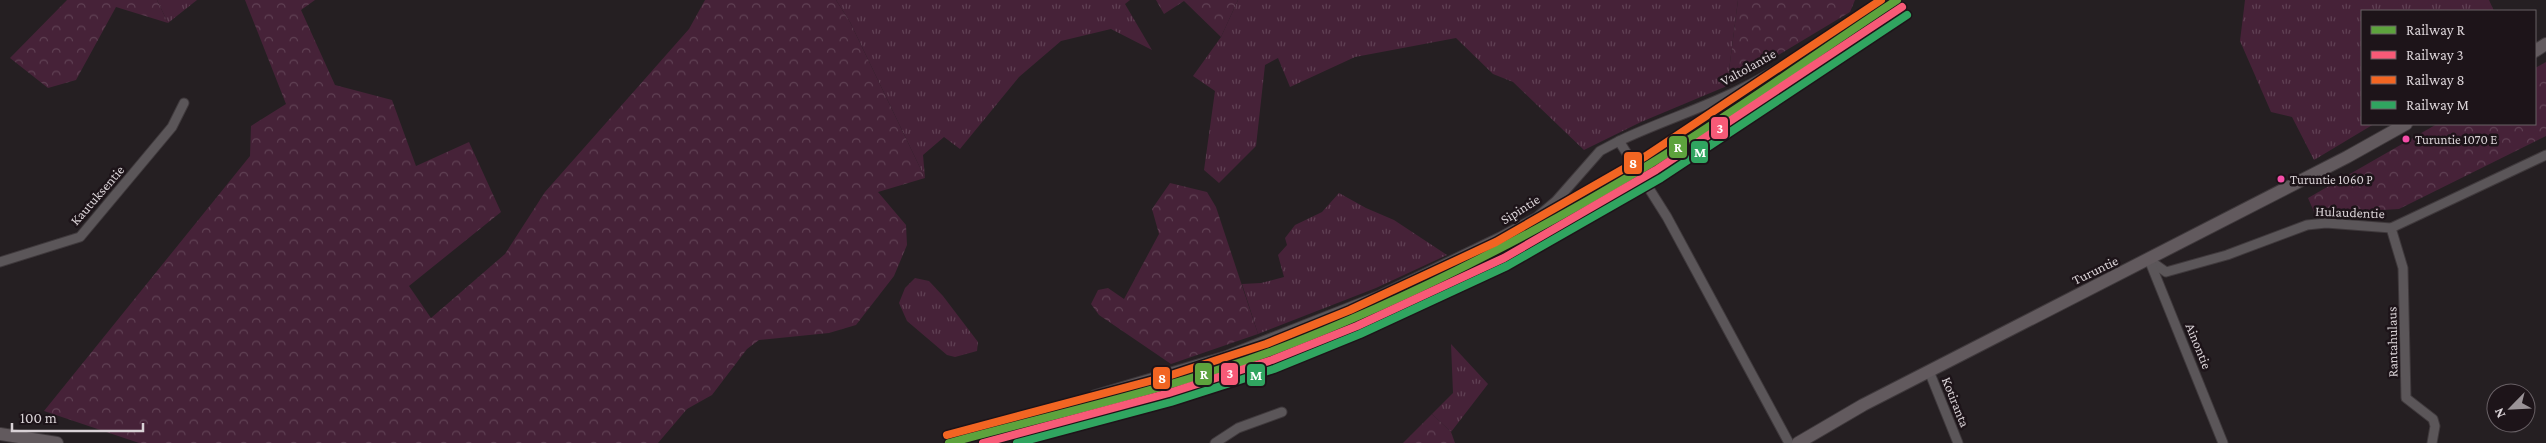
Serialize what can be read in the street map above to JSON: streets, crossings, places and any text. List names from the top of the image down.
{
  "streets": {
    "main road": ["Turuntie"],
    "street": [
      "Valtolantie",
      "Kautuksentie",
      "Sipintie",
      "Hulaudentie",
      "Rantahulaus",
      "Ainontie",
      "Kotiranta"
    ]
  },
  "crossings": [
    ["Valtolantie", "Sipintie"],
    ["Hulaudentie", "Turuntie"],
    ["Hulaudentie", "Rantahulaus"],
    ["Hulaudentie", "Ainontie"],
    ["Turuntie", "Ainontie"],
    ["Turuntie", "Kotiranta"]
  ],
  "places": ["Turuntie 1070 E", "Turuntie 1060 P"],
  "lines": [
    "rail line R",
    "rail line 8",
    "rail line 3",
    "rail line M"
  ],
  "legend": [
    "Railway R",
    "Railway 3",
    "Railway 8",
    "Railway M"
  ],
  "scale_bar": "100 m",
  "north": "bottom left"
}
